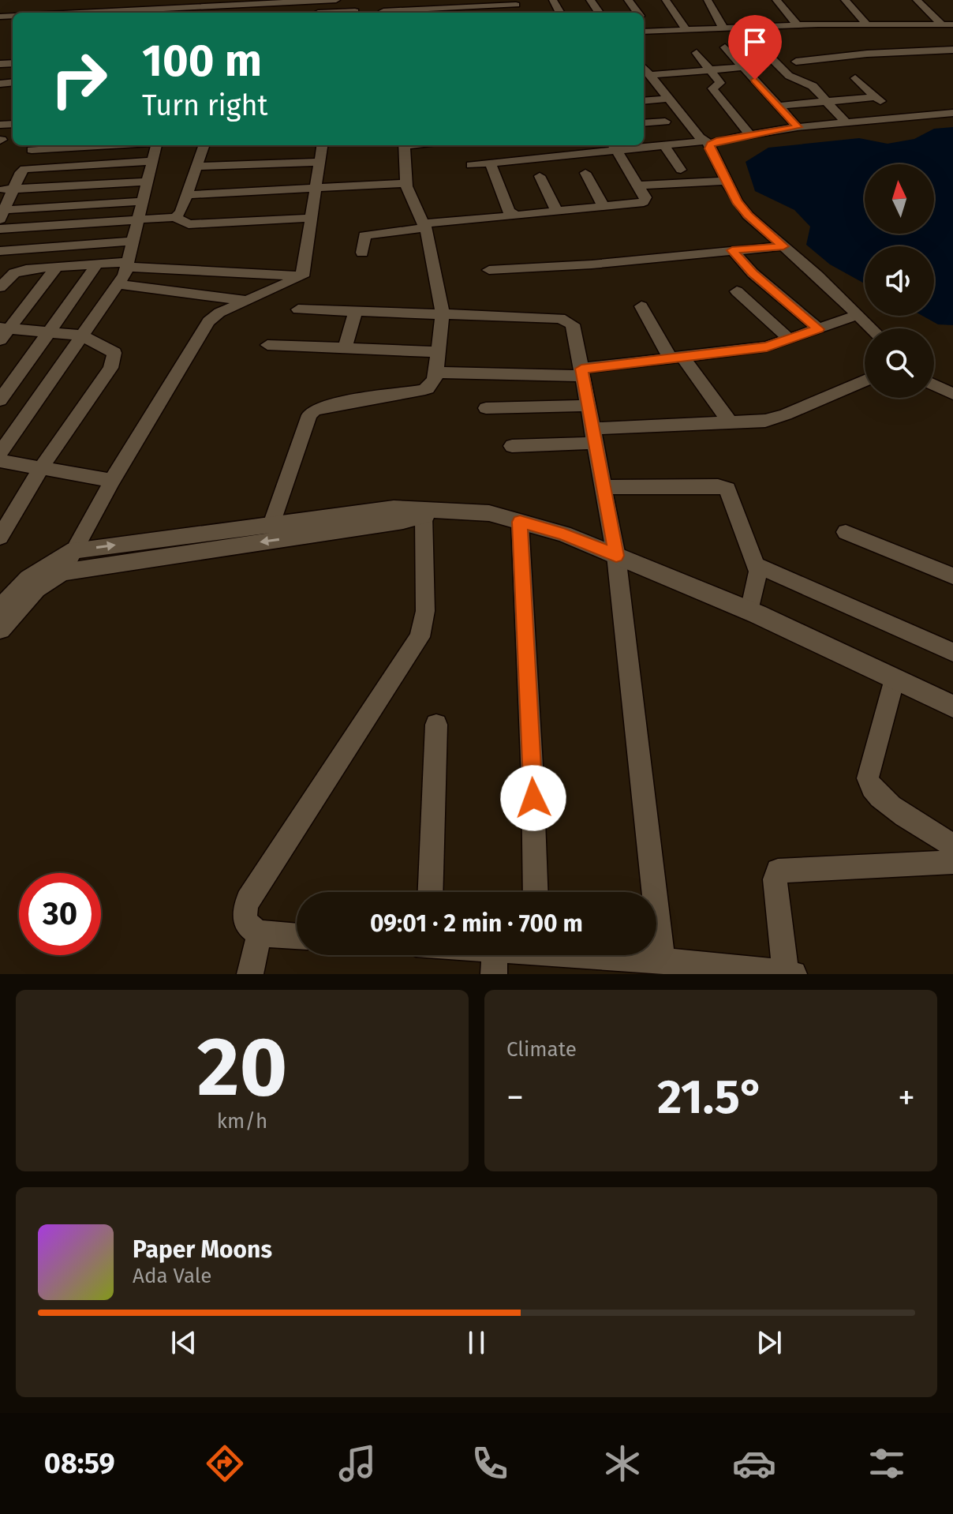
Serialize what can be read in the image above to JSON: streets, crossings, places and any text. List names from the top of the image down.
{
  "north": "top",
  "page": {
    "turn": ["100 m", "Turn right"],
    "limit": "30",
    "trip": "09:01 · 2 min · 700 m",
    "tile": [
      ["20", "km/h"],
      "Climate"
    ],
    "heat": ["−", "21.5°", "+"],
    "song": ["Paper Moons", "Ada Vale"],
    "tabs": "08:59"
  }
}
